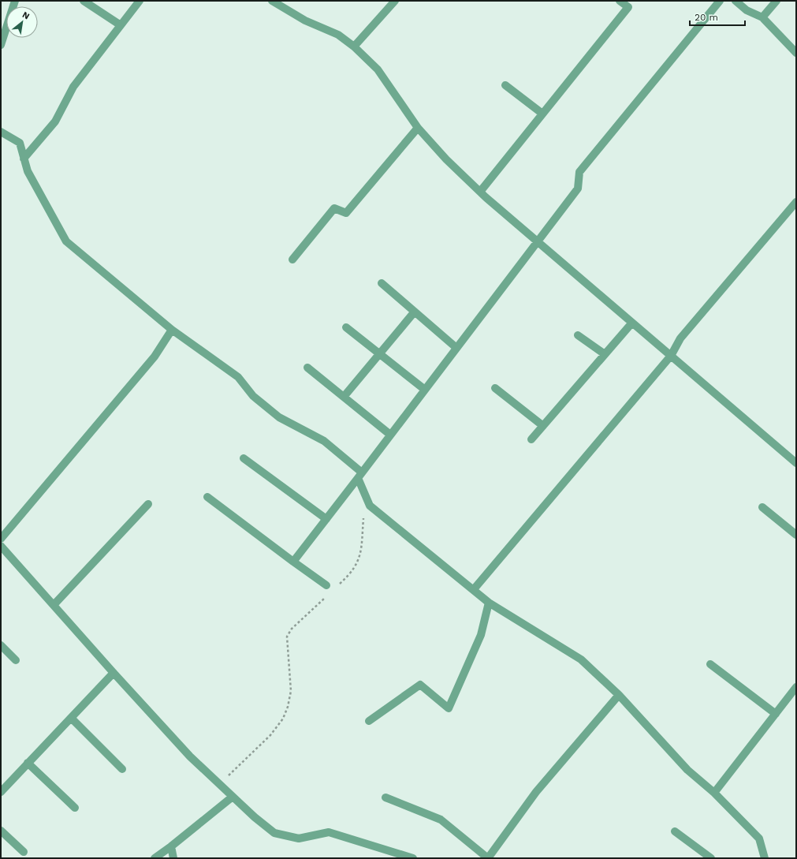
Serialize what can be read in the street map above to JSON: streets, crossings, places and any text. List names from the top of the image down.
{
  "scale_bar": "20 m",
  "north": "top right"
}
